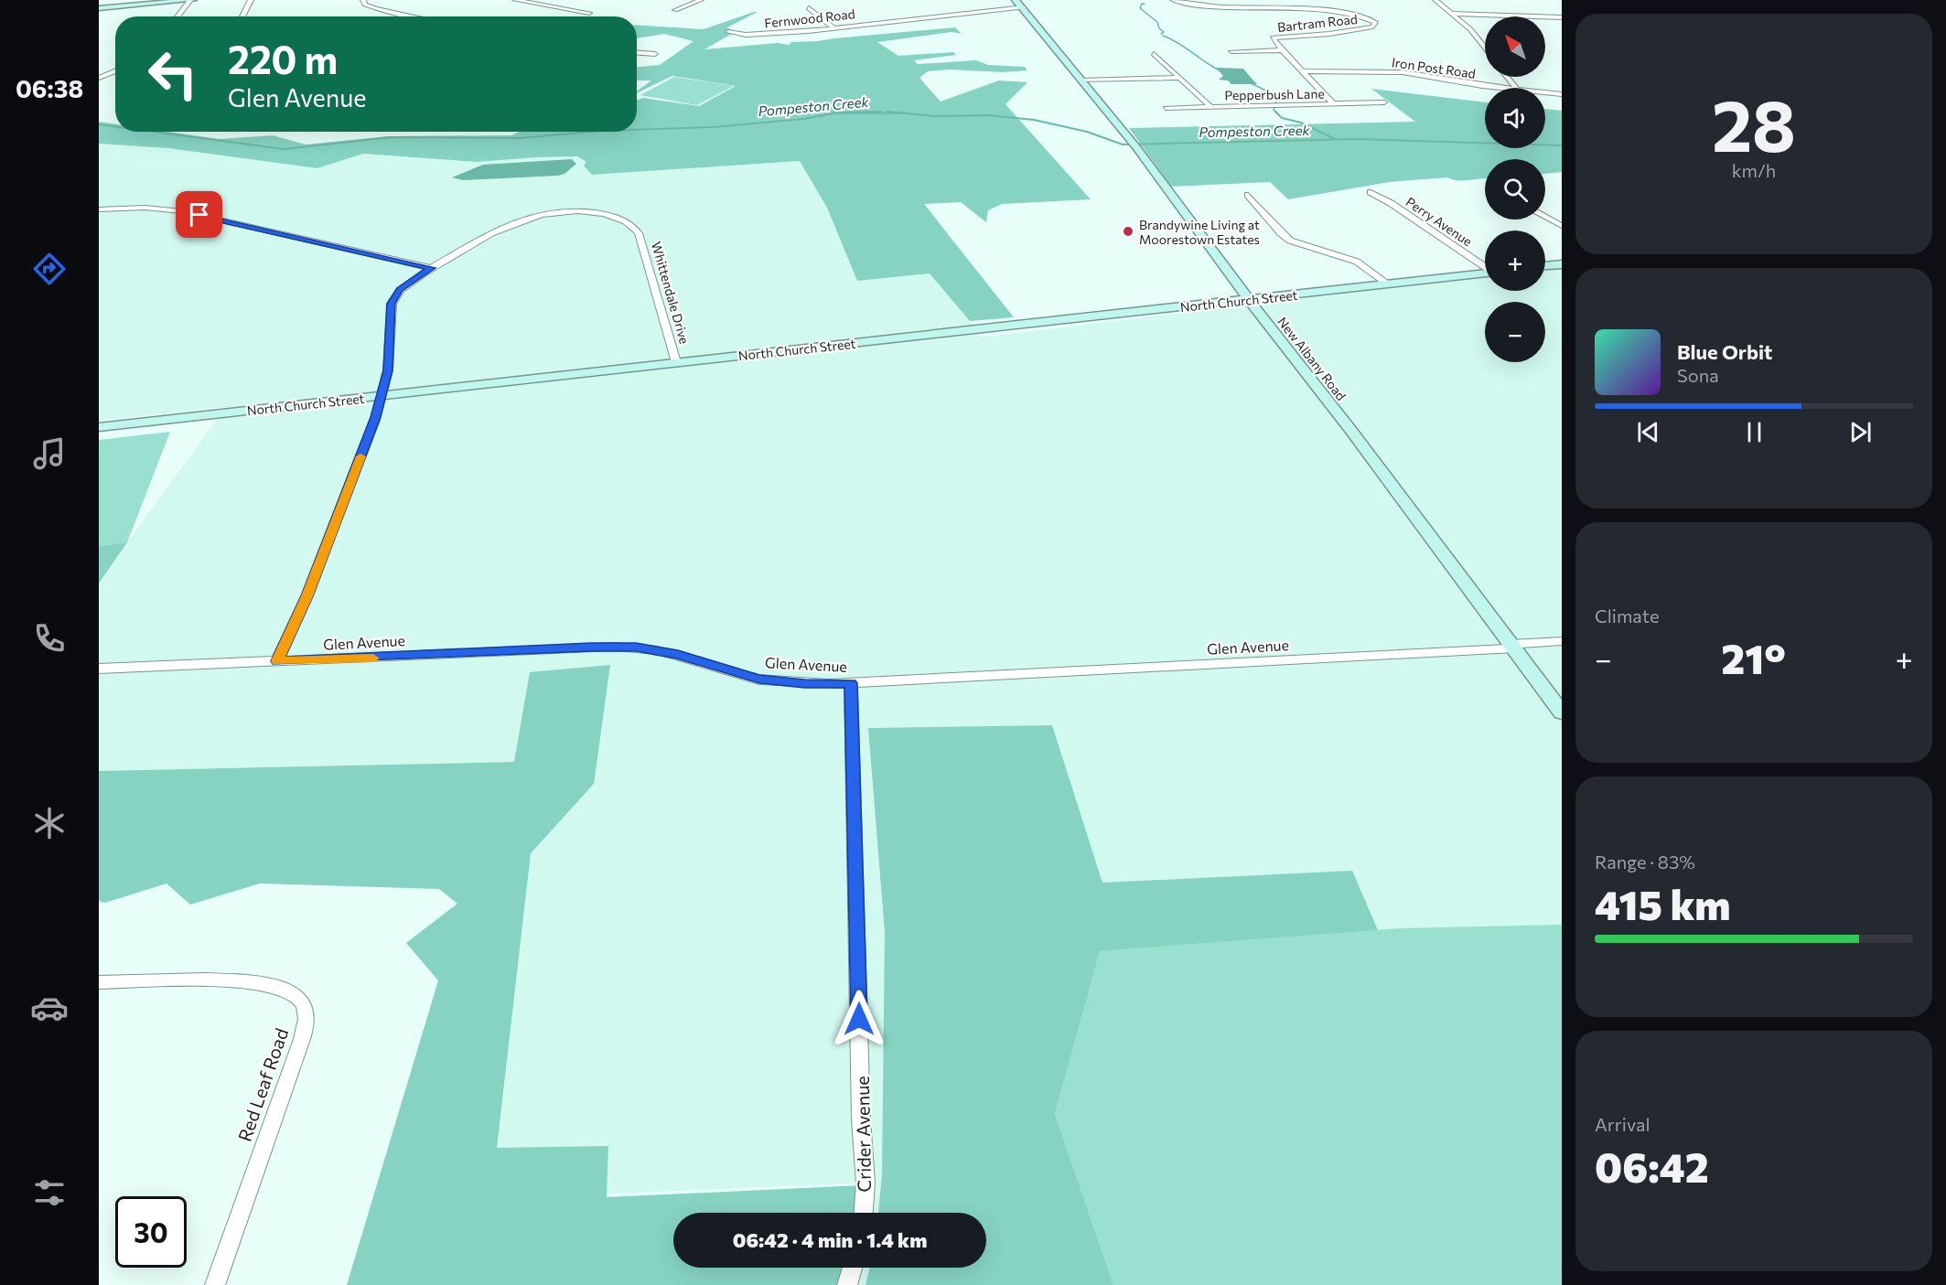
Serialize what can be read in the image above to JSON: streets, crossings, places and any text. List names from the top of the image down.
{
  "streets": {
    "main road": ["North Church Street", "New Albany Road"],
    "street": [
      "Fernwood Road",
      "Bartram Road",
      "Iron Post Road",
      "Pepperbush Lane",
      "Perry Avenue",
      "Whittendale Drive",
      "Glen Avenue",
      "Red Leaf Road",
      "Crider Avenue"
    ]
  },
  "crossings": [
    ["Fernwood Road", "New Albany Road"],
    ["Bartram Road", "Iron Post Road"],
    ["Bartram Road", "Pepperbush Lane"],
    ["Whittendale Drive", "North Church Street"],
    ["Whittendale Drive", "Glen Avenue"],
    ["North Church Street", "New Albany Road"],
    ["New Albany Road", "Glen Avenue"],
    ["Glen Avenue", "Crider Avenue"]
  ],
  "water": ["Pompeston Creek"],
  "places": ["Brandywine Living at Moorestown Estates"],
  "north": "top left",
  "page": {
    "tabs": "06:38",
    "tile": [
      ["28", "km/h"],
      "Climate",
      ["Range · 83%", "415 km"],
      ["Arrival", "06:42"]
    ],
    "map_buttons": ["+", "−"],
    "turn": ["220 m", "Glen Avenue"],
    "song": ["Blue Orbit", "Sona"],
    "heat": ["−", "21°", "+"],
    "limit": "30",
    "trip": "06:42 · 4 min · 1.4 km"
  }
}
